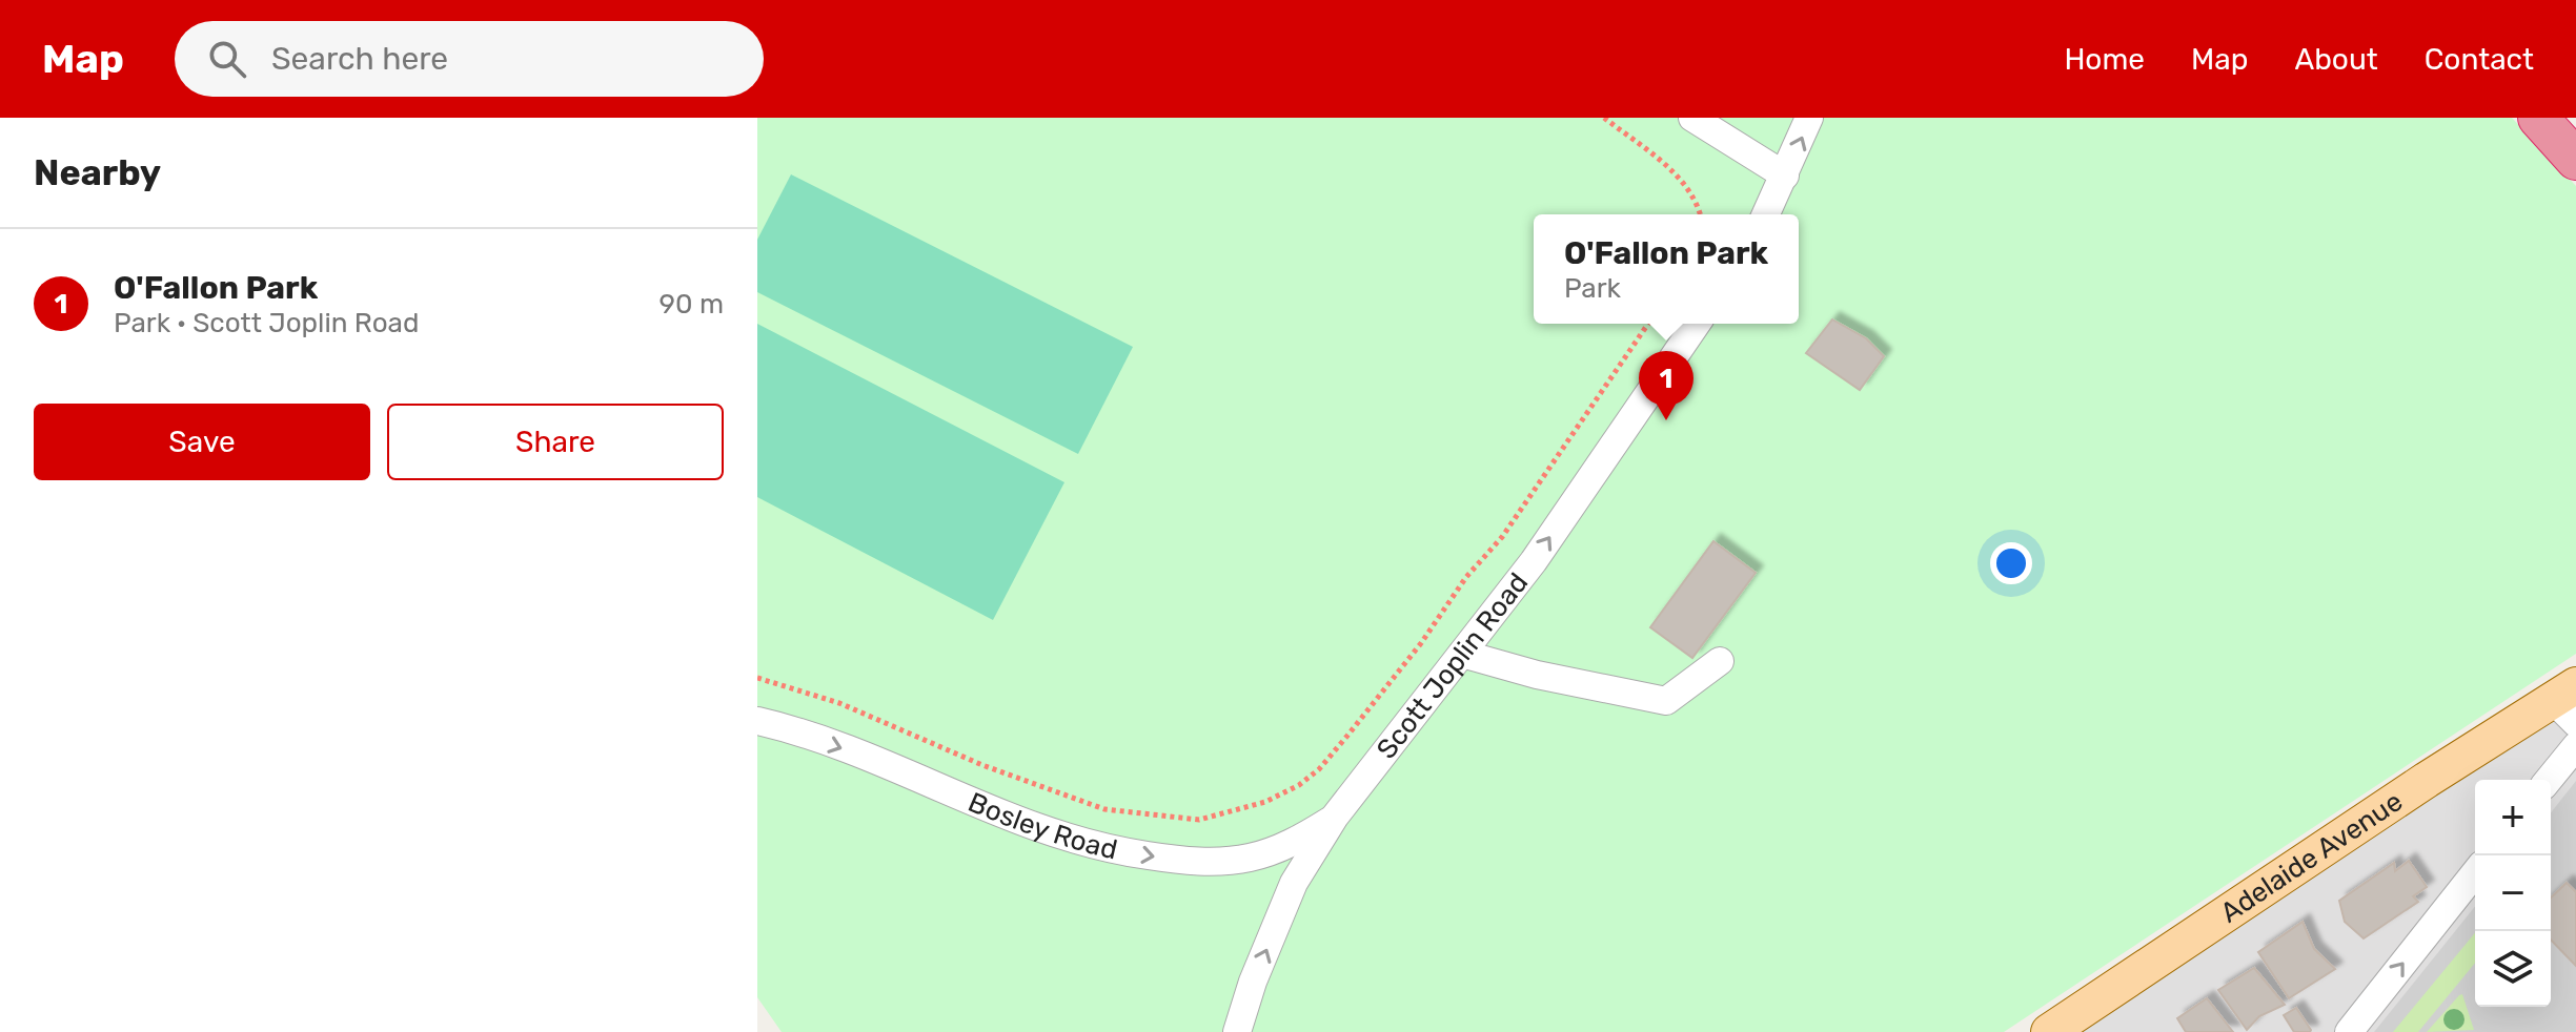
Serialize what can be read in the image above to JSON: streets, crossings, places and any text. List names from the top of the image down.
{
  "streets": {
    "main road": ["Adelaide Avenue"],
    "street": ["Scott Joplin Road", "Bosley Road"]
  },
  "crossings": [
    ["Scott Joplin Road", "Bosley Road"]
  ],
  "one_way": ["Scott Joplin Road", "Bosley Road"],
  "page": {
    "header": "Map",
    "search": "Search here",
    "nav": [
      "Home",
      "Map",
      "About",
      "Contact"
    ],
    "heading": "Nearby",
    "popup": ["O'Fallon Park", "Park"],
    "list": [
      {
        "mark": "1",
        "name": "O'Fallon Park",
        "note": "Park · Scott Joplin Road",
        "value": "90 m"
      }
    ],
    "pins": "1",
    "buttons": ["Save", "Share"],
    "map_buttons": ["+", "−"]
  }
}
